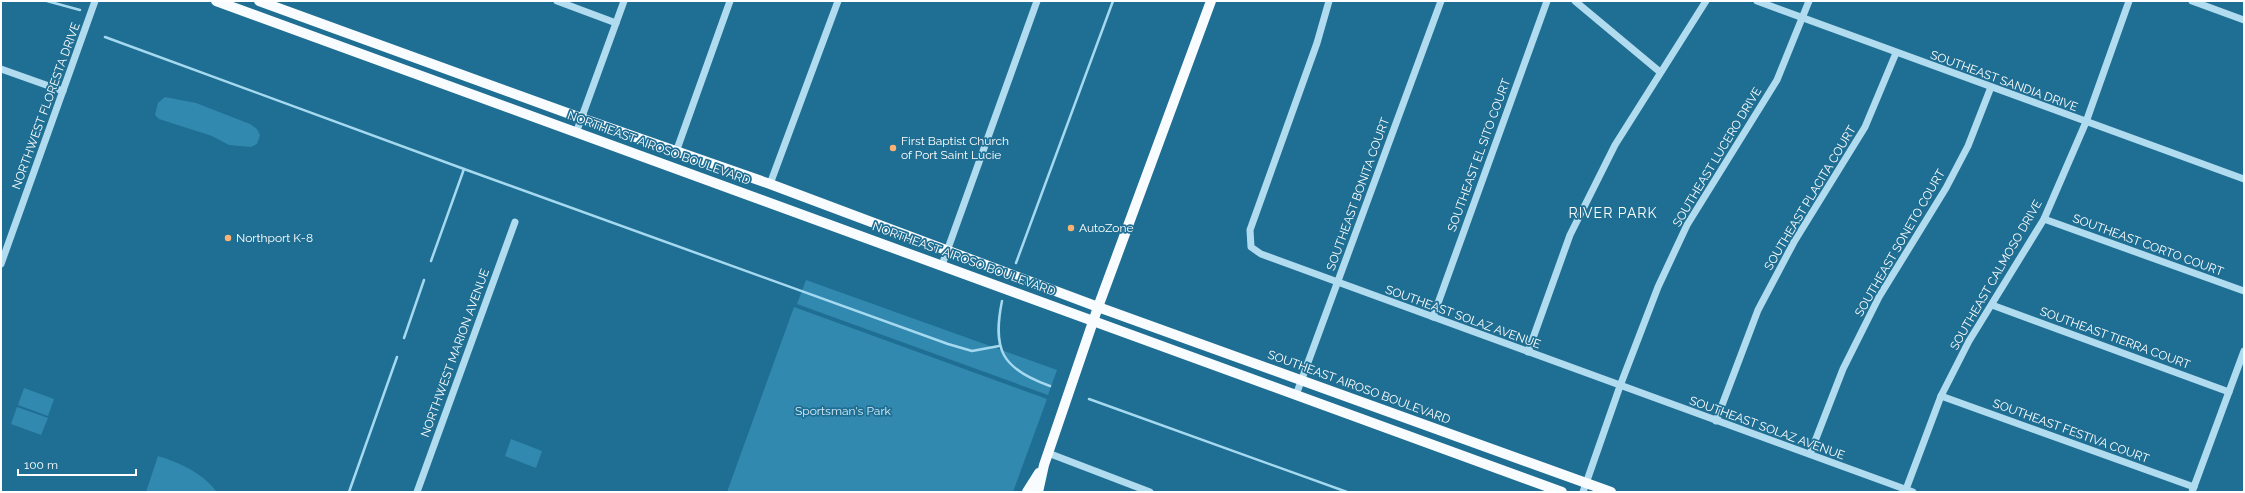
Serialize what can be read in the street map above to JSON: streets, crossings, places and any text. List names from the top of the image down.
{
  "streets": {
    "main road": ["NORTHEAST AIROSO BOULEVARD", "SOUTHEAST AIROSO BOULEVARD"],
    "street": [
      "SOUTHEAST SANDIA DRIVE",
      "NORTHWEST FLORESTA DRIVE",
      "SOUTHEAST EL SITO COURT",
      "SOUTHEAST LUCERO DRIVE",
      "SOUTHEAST BONITA COURT",
      "SOUTHEAST PLACITA COURT",
      "SOUTHEAST SONETO COURT",
      "SOUTHEAST CORTO COURT",
      "SOUTHEAST CALMOSO DRIVE",
      "SOUTHEAST SOLAZ AVENUE",
      "SOUTHEAST TIERRA COURT",
      "NORTHWEST MARION AVENUE",
      "SOUTHEAST FESTIVA COURT"
    ]
  },
  "crossings": [
    ["SOUTHEAST SANDIA DRIVE", "SOUTHEAST LUCERO DRIVE"],
    ["SOUTHEAST SANDIA DRIVE", "SOUTHEAST PLACITA COURT"],
    ["SOUTHEAST SANDIA DRIVE", "SOUTHEAST SONETO COURT"],
    ["SOUTHEAST SANDIA DRIVE", "SOUTHEAST CALMOSO DRIVE"],
    ["NORTHEAST AIROSO BOULEVARD", "SOUTHEAST AIROSO BOULEVARD"],
    ["SOUTHEAST EL SITO COURT", "SOUTHEAST SOLAZ AVENUE"],
    ["SOUTHEAST LUCERO DRIVE", "SOUTHEAST SOLAZ AVENUE"],
    ["SOUTHEAST LUCERO DRIVE", "SOUTHEAST AIROSO BOULEVARD"],
    ["SOUTHEAST BONITA COURT", "SOUTHEAST SOLAZ AVENUE"],
    ["SOUTHEAST BONITA COURT", "SOUTHEAST AIROSO BOULEVARD"],
    ["SOUTHEAST PLACITA COURT", "SOUTHEAST SOLAZ AVENUE"],
    ["SOUTHEAST SONETO COURT", "SOUTHEAST SOLAZ AVENUE"],
    ["SOUTHEAST CORTO COURT", "SOUTHEAST CALMOSO DRIVE"],
    ["SOUTHEAST CALMOSO DRIVE", "SOUTHEAST SOLAZ AVENUE"],
    ["SOUTHEAST CALMOSO DRIVE", "SOUTHEAST TIERRA COURT"],
    ["SOUTHEAST CALMOSO DRIVE", "SOUTHEAST FESTIVA COURT"]
  ],
  "districts": ["RIVER PARK"],
  "parks": ["Sportsman's Park"],
  "places": ["First Baptist Church of Port Saint Lucie", "AutoZone", "Northport K-8"],
  "scale_bar": "100 m"
}
